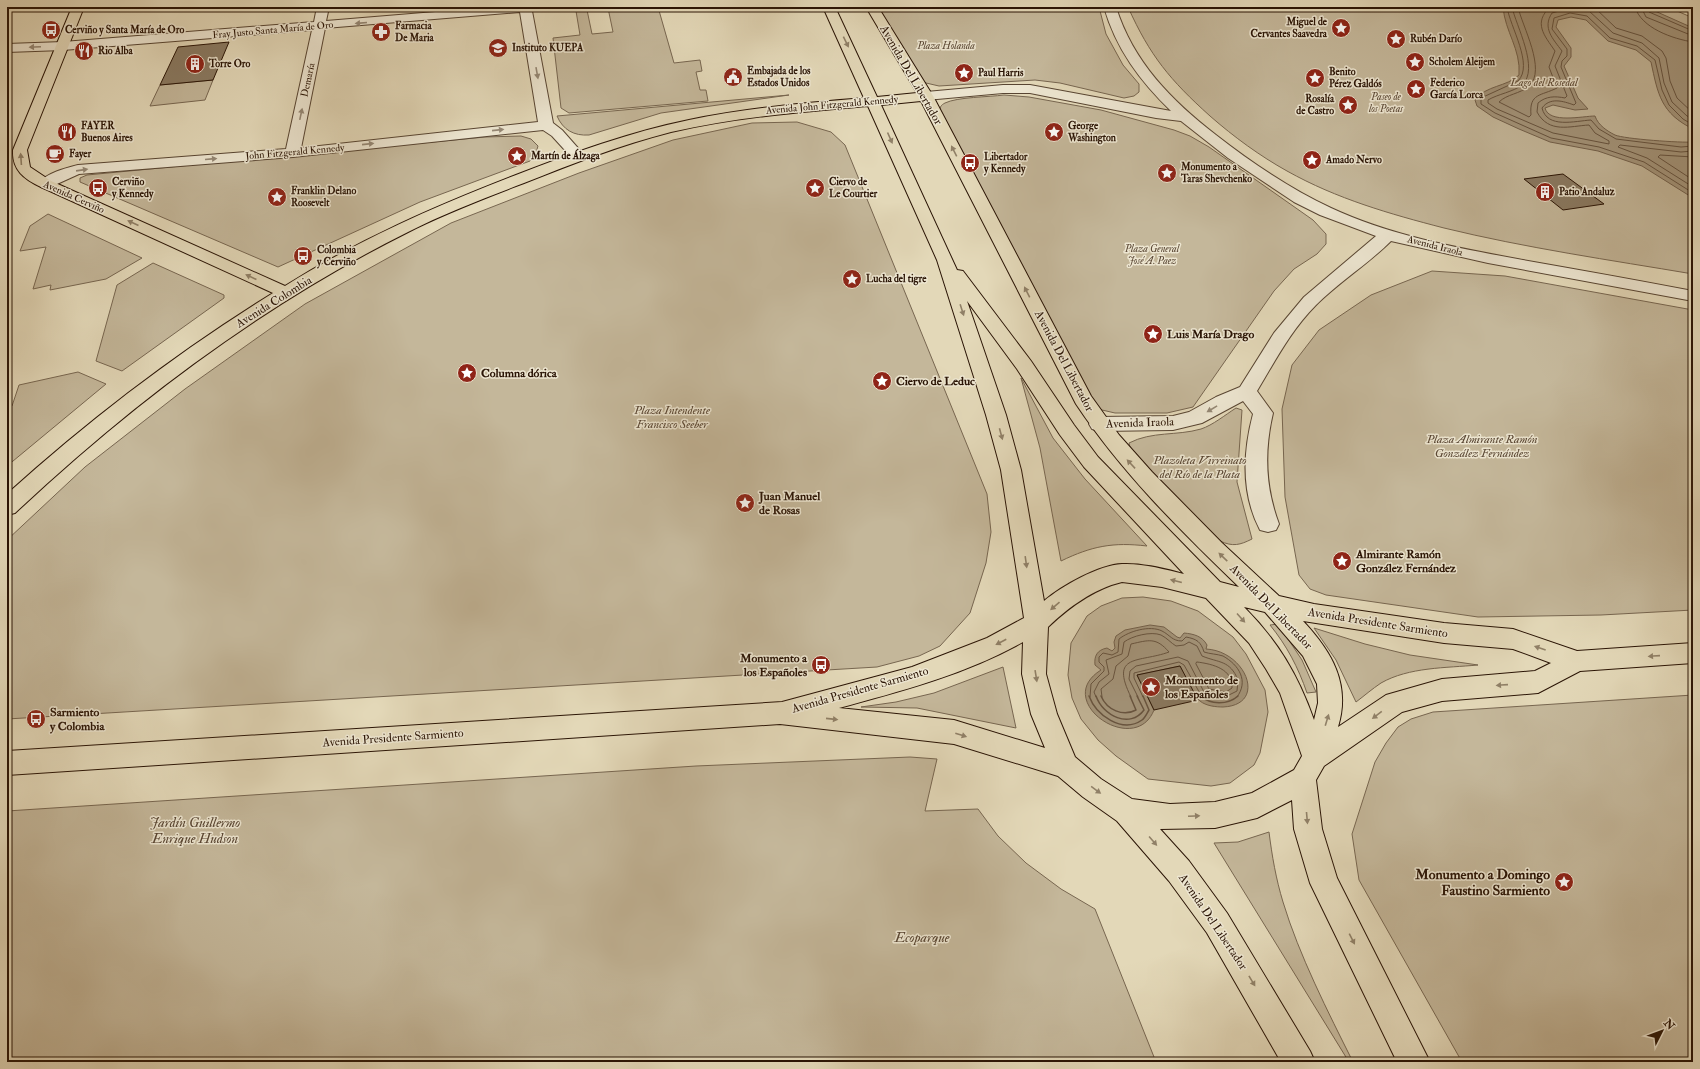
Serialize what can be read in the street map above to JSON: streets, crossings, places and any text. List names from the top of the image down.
{
  "streets": {
    "main road": [
      "Avenida Del Libertador",
      "Avenida John Fitzgerald Kennedy",
      "Avenida Cerviño",
      "Avenida Colombia",
      "Avenida Presidente Sarmiento"
    ],
    "street": [
      "Fray Justo Santa María de Oro",
      "Demaría",
      "John Fitzgerald Kennedy",
      "Avenida Iraola"
    ]
  },
  "crossings": [
    ["Fray Justo Santa María de Oro", "Demaría"],
    ["Fray Justo Santa María de Oro", "Avenida Cerviño"],
    ["Avenida Del Libertador", "Avenida John Fitzgerald Kennedy"],
    ["Avenida Del Libertador", "Avenida Iraola"],
    ["Avenida Del Libertador", "Avenida Presidente Sarmiento"],
    ["Demaría", "John Fitzgerald Kennedy"],
    ["Avenida John Fitzgerald Kennedy", "Avenida Iraola"],
    ["Avenida John Fitzgerald Kennedy", "Avenida Colombia"],
    ["John Fitzgerald Kennedy", "Avenida Cerviño"],
    ["Avenida Cerviño", "Avenida Colombia"]
  ],
  "one_way": ["Fray Justo Santa María de Oro", "Demaría", "John Fitzgerald Kennedy"],
  "water": ["Lago del Rosedal"],
  "parks": [
    "Plaza Holanda",
    "Paseo de los Poetas",
    "Plaza General José A. Paez",
    "Plaza Intendente Francisco Seeber",
    "Plaza Almirante Ramón González Fernández",
    "Plazoleta Virreinato del Río de la Plata",
    "Jardín Guillermo Enrique Hudson",
    "Ecoparque"
  ],
  "places": {
    "place": [
      "Miguel de Cervantes Saavedra",
      "Rubén Darío",
      "Scholem Aleijem",
      "Paul Harris",
      "Benito Pérez Galdós",
      "Federico García Lorca",
      "Rosalía de Castro",
      "George Washington",
      "Martín de Álzaga",
      "Amado Nervo",
      "Monumento a Taras Shevchenko",
      "Ciervo de Le Courtier",
      "Franklin Delano Roosevelt",
      "Lucha del tigre",
      "Luis María Drago",
      "Columna dórica",
      "Ciervo de Leduc",
      "Juan Manuel de Rosas",
      "Almirante Ramón González Fernández",
      "Monumento de los Españoles",
      "Monumento a Domingo Faustino Sarmiento"
    ],
    "bus stop": [
      "Cerviño y Santa María de Oro",
      "Libertador y Kennedy",
      "Cerviño y Kennedy",
      "Colombia y Cerviño",
      "Monumento a los Españoles",
      "Sarmiento y Colombia"
    ],
    "pharmacy": ["Farmacia De Maria"],
    "school or university": ["Instituto KUEPA"],
    "restaurant": ["Rio Alba", "FAYER Buenos Aires"],
    "building": ["Torre Oro", "Patio Andaluz"],
    "public building": ["Embajada de los Estados Unidos"],
    "cafe": ["Fayer"]
  },
  "north": "top right"
}
